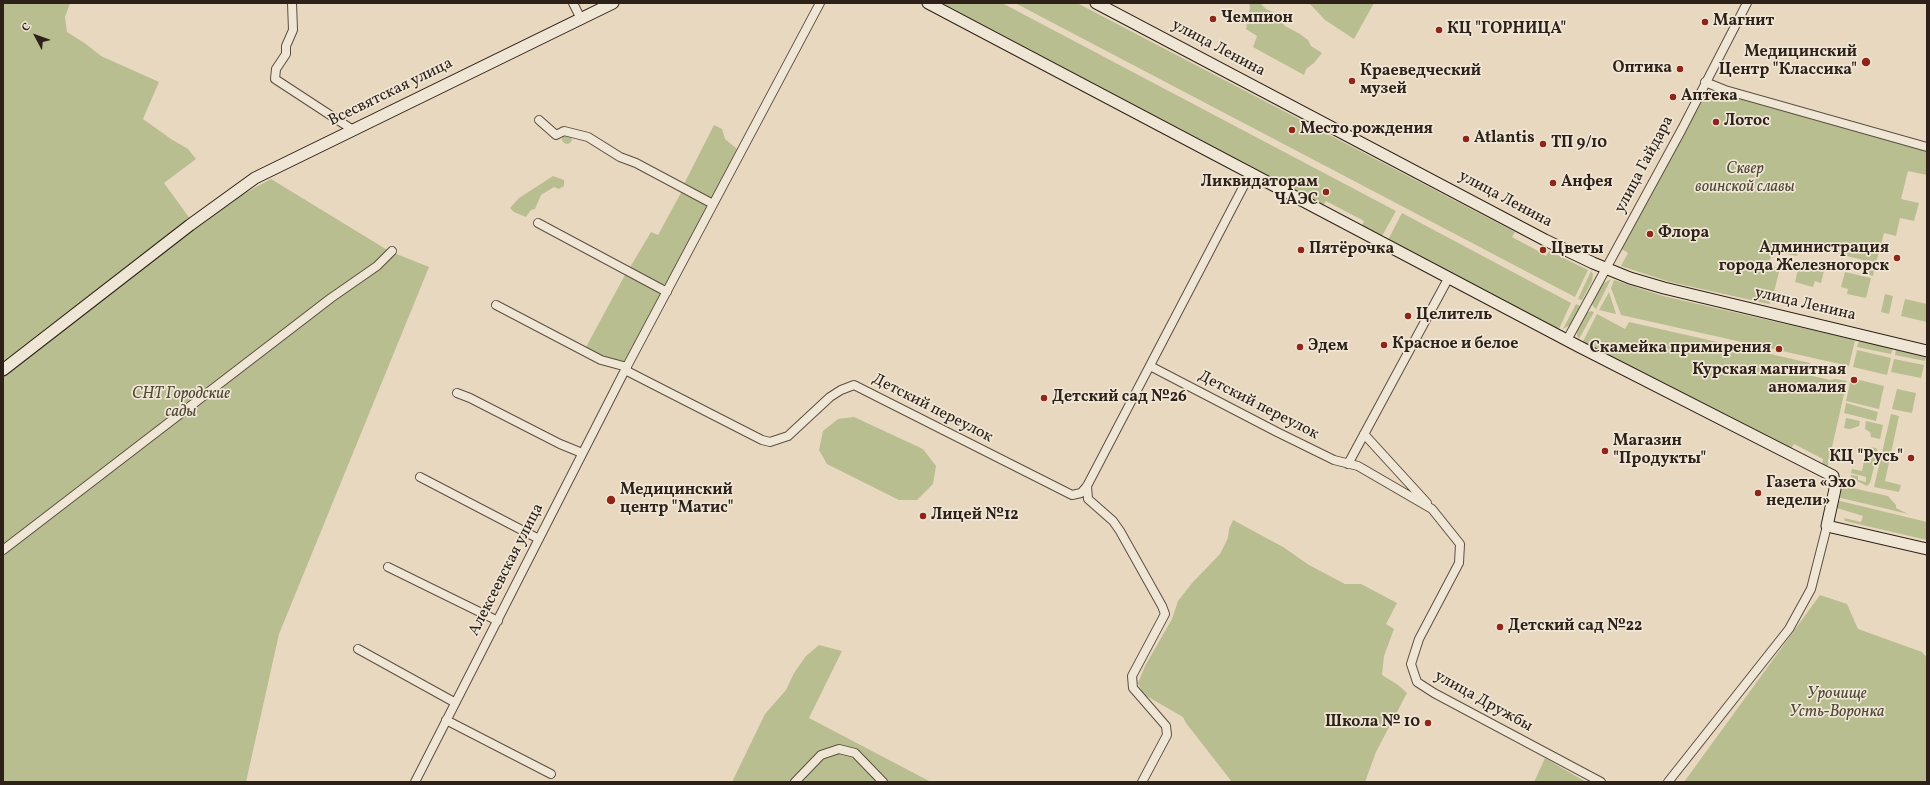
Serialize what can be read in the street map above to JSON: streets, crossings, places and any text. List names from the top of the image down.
{
  "streets": {
    "street": [
      "улица Ленина",
      "Всесвятская улица",
      "улица Гайдара",
      "Детский переулок",
      "Алексеевская улица",
      "улица Дружбы"
    ]
  },
  "crossings": [
    ["улица Ленина", "улица Гайдара"],
    ["Детский переулок", "Алексеевская улица"],
    ["Детский переулок", "улица Дружбы"]
  ],
  "parks": ["Сквер воинской славы", "СНТ Городские сады", "Урочище Усть-Воронка"],
  "places": [
    "Чемпион",
    "Магнит",
    "КЦ \"ГОРНИЦА\"",
    "Медицинский Центр \"Классика\"",
    "Оптика",
    "Краеведческий музей",
    "Аптека",
    "Лотос",
    "Место рождения",
    "Atlantis",
    "ТП 9/10",
    "Анфея",
    "Ликвидаторам ЧАЭС",
    "Флора",
    "Пятёрочка",
    "Цветы",
    "Администрация города Железногорск",
    "Целитель",
    "Красное и белое",
    "Эдем",
    "Скамейка примирения",
    "Курская магнитная аномалия",
    "Детский сад №26",
    "Магазин \"Продукты\"",
    "КЦ \"Русь\"",
    "Газета «Эхо недели»",
    "Медицинский центр \"Матис\"",
    "Лицей №12",
    "Детский сад №22",
    "Школа № 10"
  ],
  "north": "top left"
}
